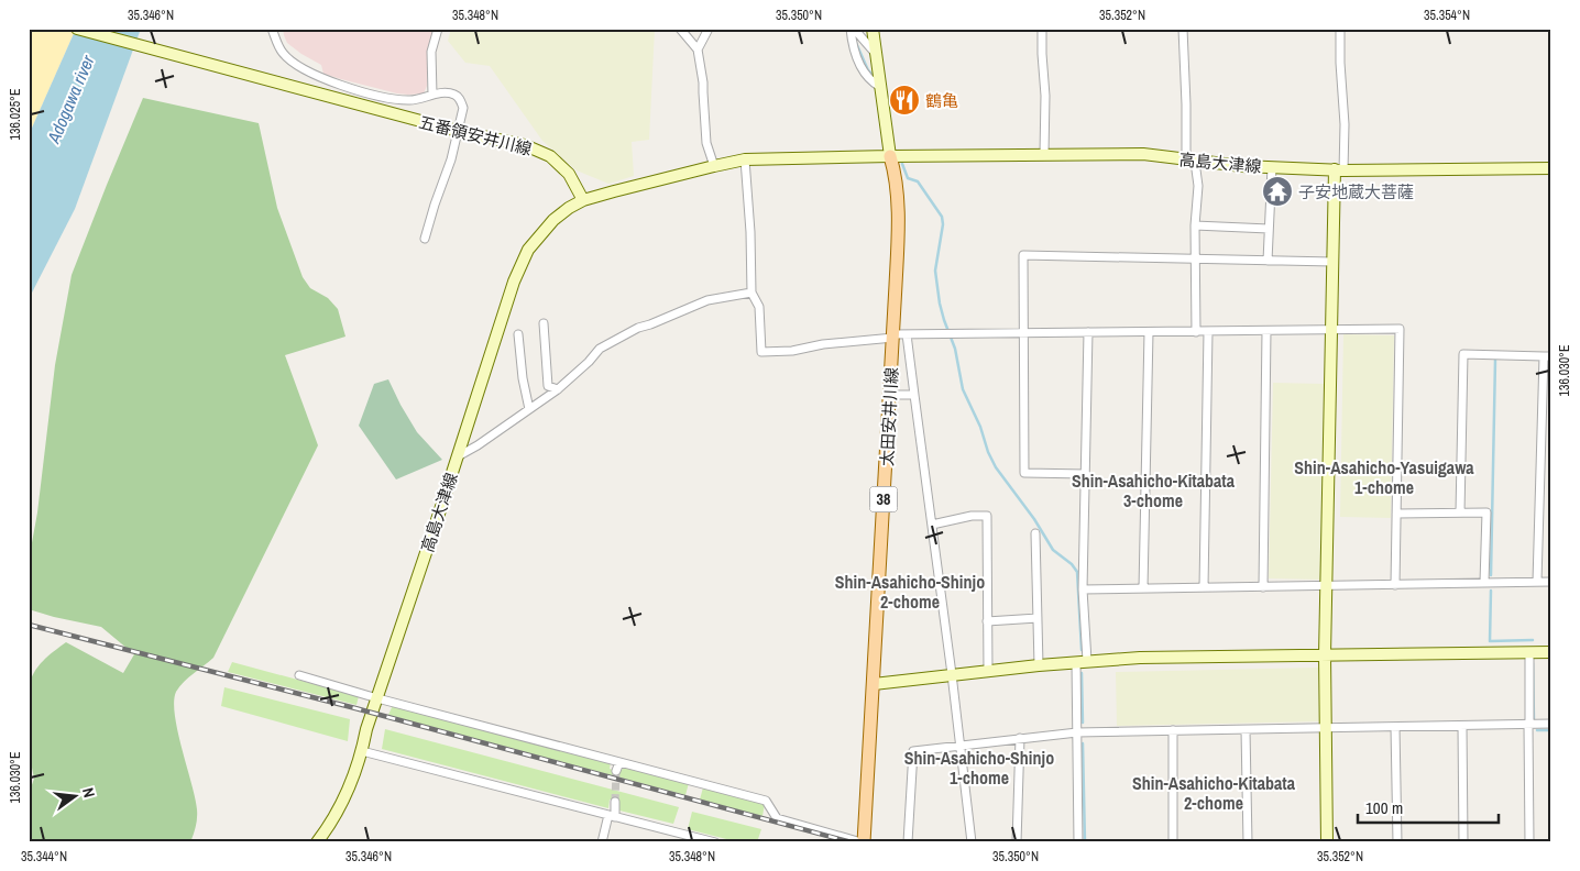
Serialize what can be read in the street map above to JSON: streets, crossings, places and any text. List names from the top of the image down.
{
  "streets": {
    "main road": [
      "五番領安井川線",
      "高島大津線",
      "太田安井川線",
      "38"
    ]
  },
  "crossings": [
    ["五番領安井川線", "高島大津線"],
    ["高島大津線", "太田安井川線"]
  ],
  "districts": [
    "Shin-Asahicho-Yasuigawa 1-chome",
    "Shin-Asahicho-Kitabata 3-chome",
    "Shin-Asahicho-Shinjo 2-chome",
    "Shin-Asahicho-Shinjo 1-chome",
    "Shin-Asahicho-Kitabata 2-chome"
  ],
  "water": ["Adogawa river"],
  "places": {
    "restaurant": ["鶴亀"],
    "temple": ["子安地蔵大菩薩"]
  },
  "scale_bar": "100 m",
  "north": "right",
  "coordinates": [
    "35.346°N",
    "35.348°N",
    "35.350°N",
    "35.352°N",
    "35.354°N",
    "136.025°E",
    "136.030°E",
    "35.344°N"
  ]
}
